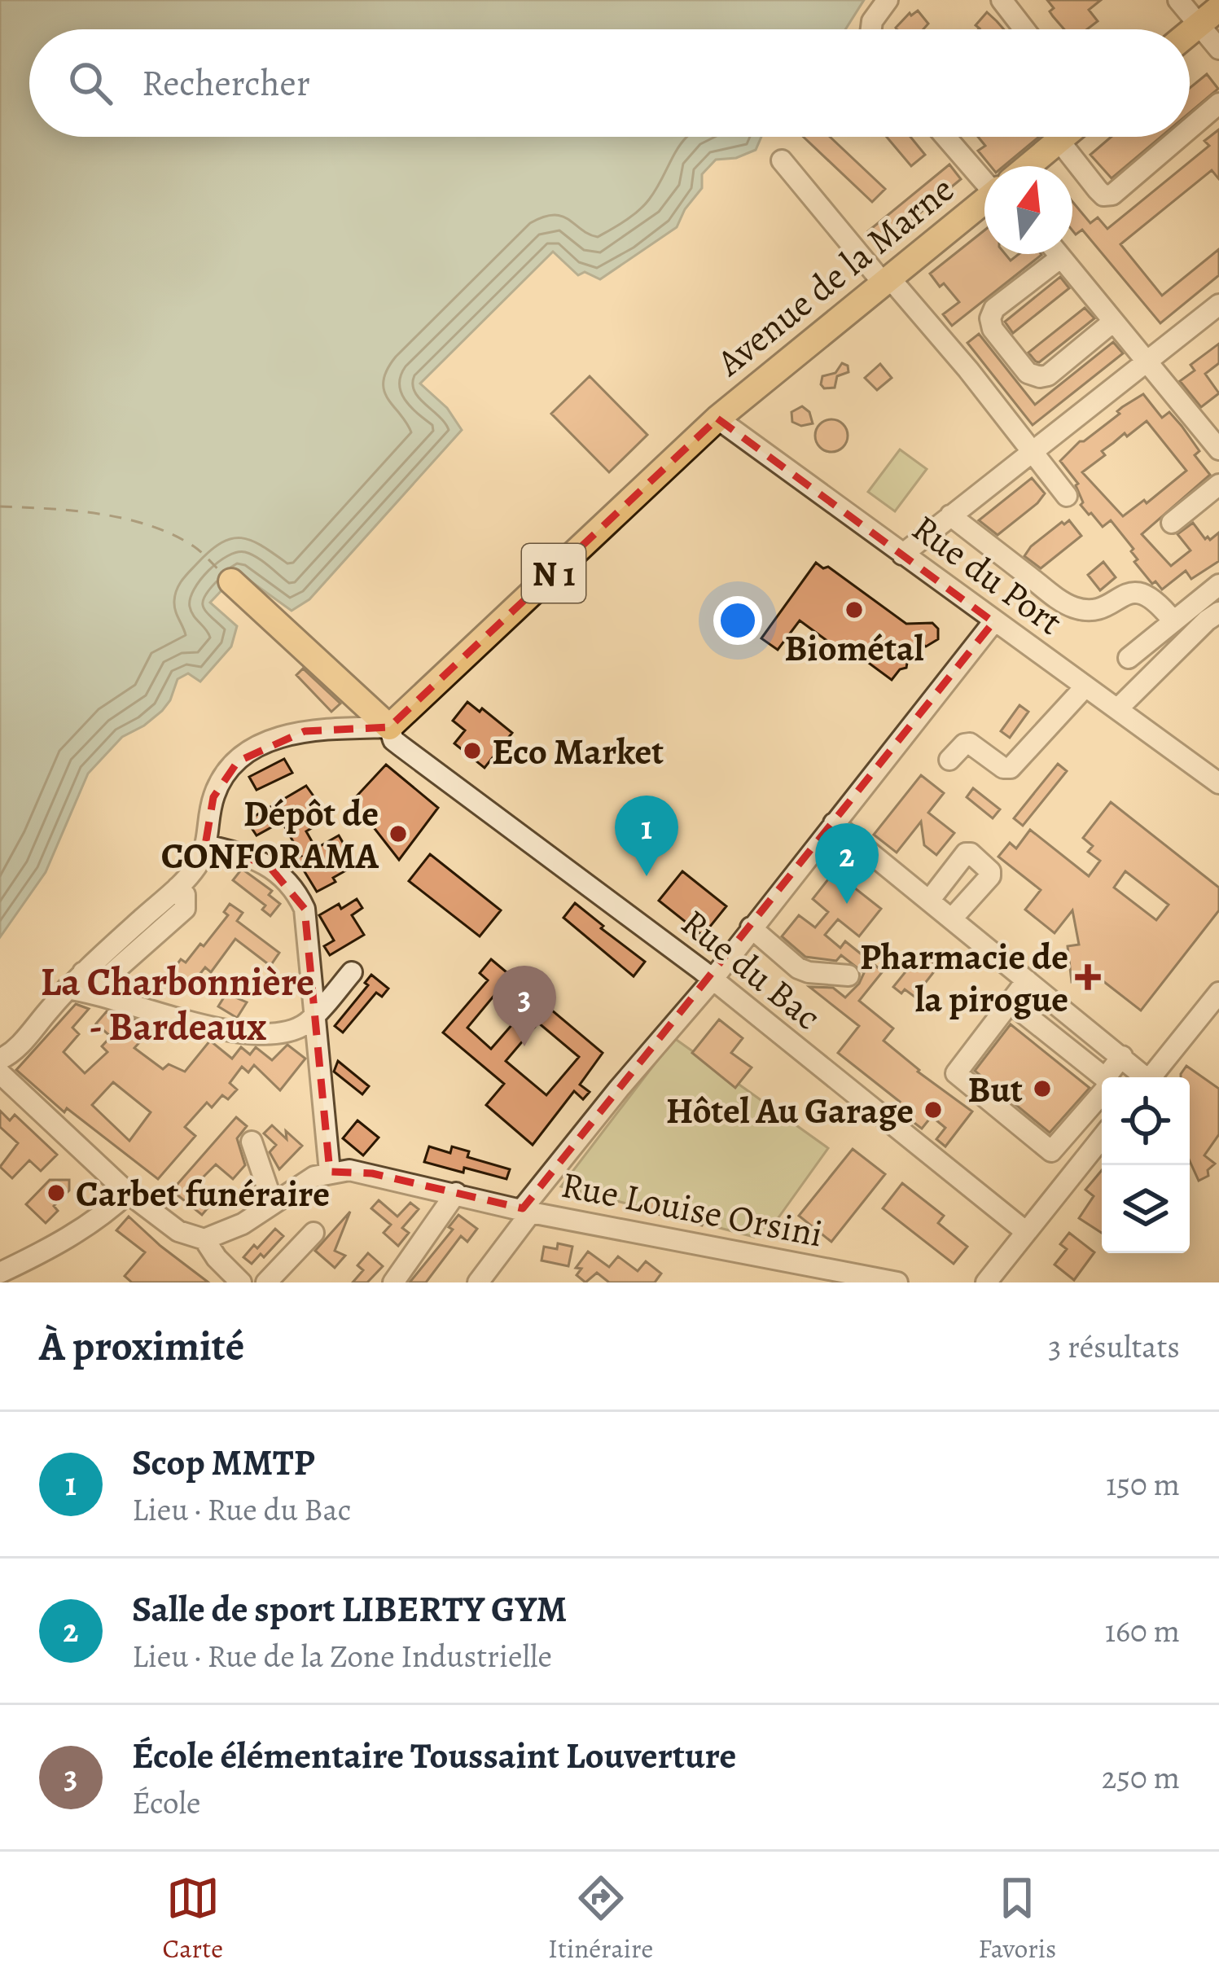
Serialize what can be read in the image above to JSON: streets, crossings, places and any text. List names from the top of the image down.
{
  "streets": {
    "main road": ["Avenue de la Marne", "N 1"],
    "street": ["Rue du Port", "Rue du Bac", "Rue Louise Orsini"]
  },
  "crossings": [
    ["Avenue de la Marne", "N 1"],
    ["Avenue de la Marne", "Rue du Port"],
    ["N 1", "Rue du Port"],
    ["N 1", "Rue du Bac"]
  ],
  "districts": ["La Charbonnière - Bardeaux"],
  "places": {
    "other": [
      "Biométal",
      "Eco Market",
      "Dépôt de CONFORAMA",
      "But",
      "Hôtel Au Garage",
      "Carbet funéraire"
    ],
    "health": ["Pharmacie de la pirogue"]
  },
  "north": "top",
  "page": {
    "search": "Rechercher",
    "pins": ["1", "2", "3"],
    "heading": ["À proximité", "3 résultats"],
    "list": [
      {
        "mark": "1",
        "name": "Scop MMTP",
        "note": "Lieu · Rue du Bac",
        "value": "150 m"
      },
      {
        "mark": "2",
        "name": "Salle de sport LIBERTY GYM",
        "note": "Lieu · Rue de la Zone Industrielle",
        "value": "160 m"
      },
      {
        "mark": "3",
        "name": "École élémentaire Toussaint Louverture",
        "note": "École",
        "value": "250 m"
      }
    ],
    "nav": ["Carte", "Itinéraire", "Favoris"]
  }
}
